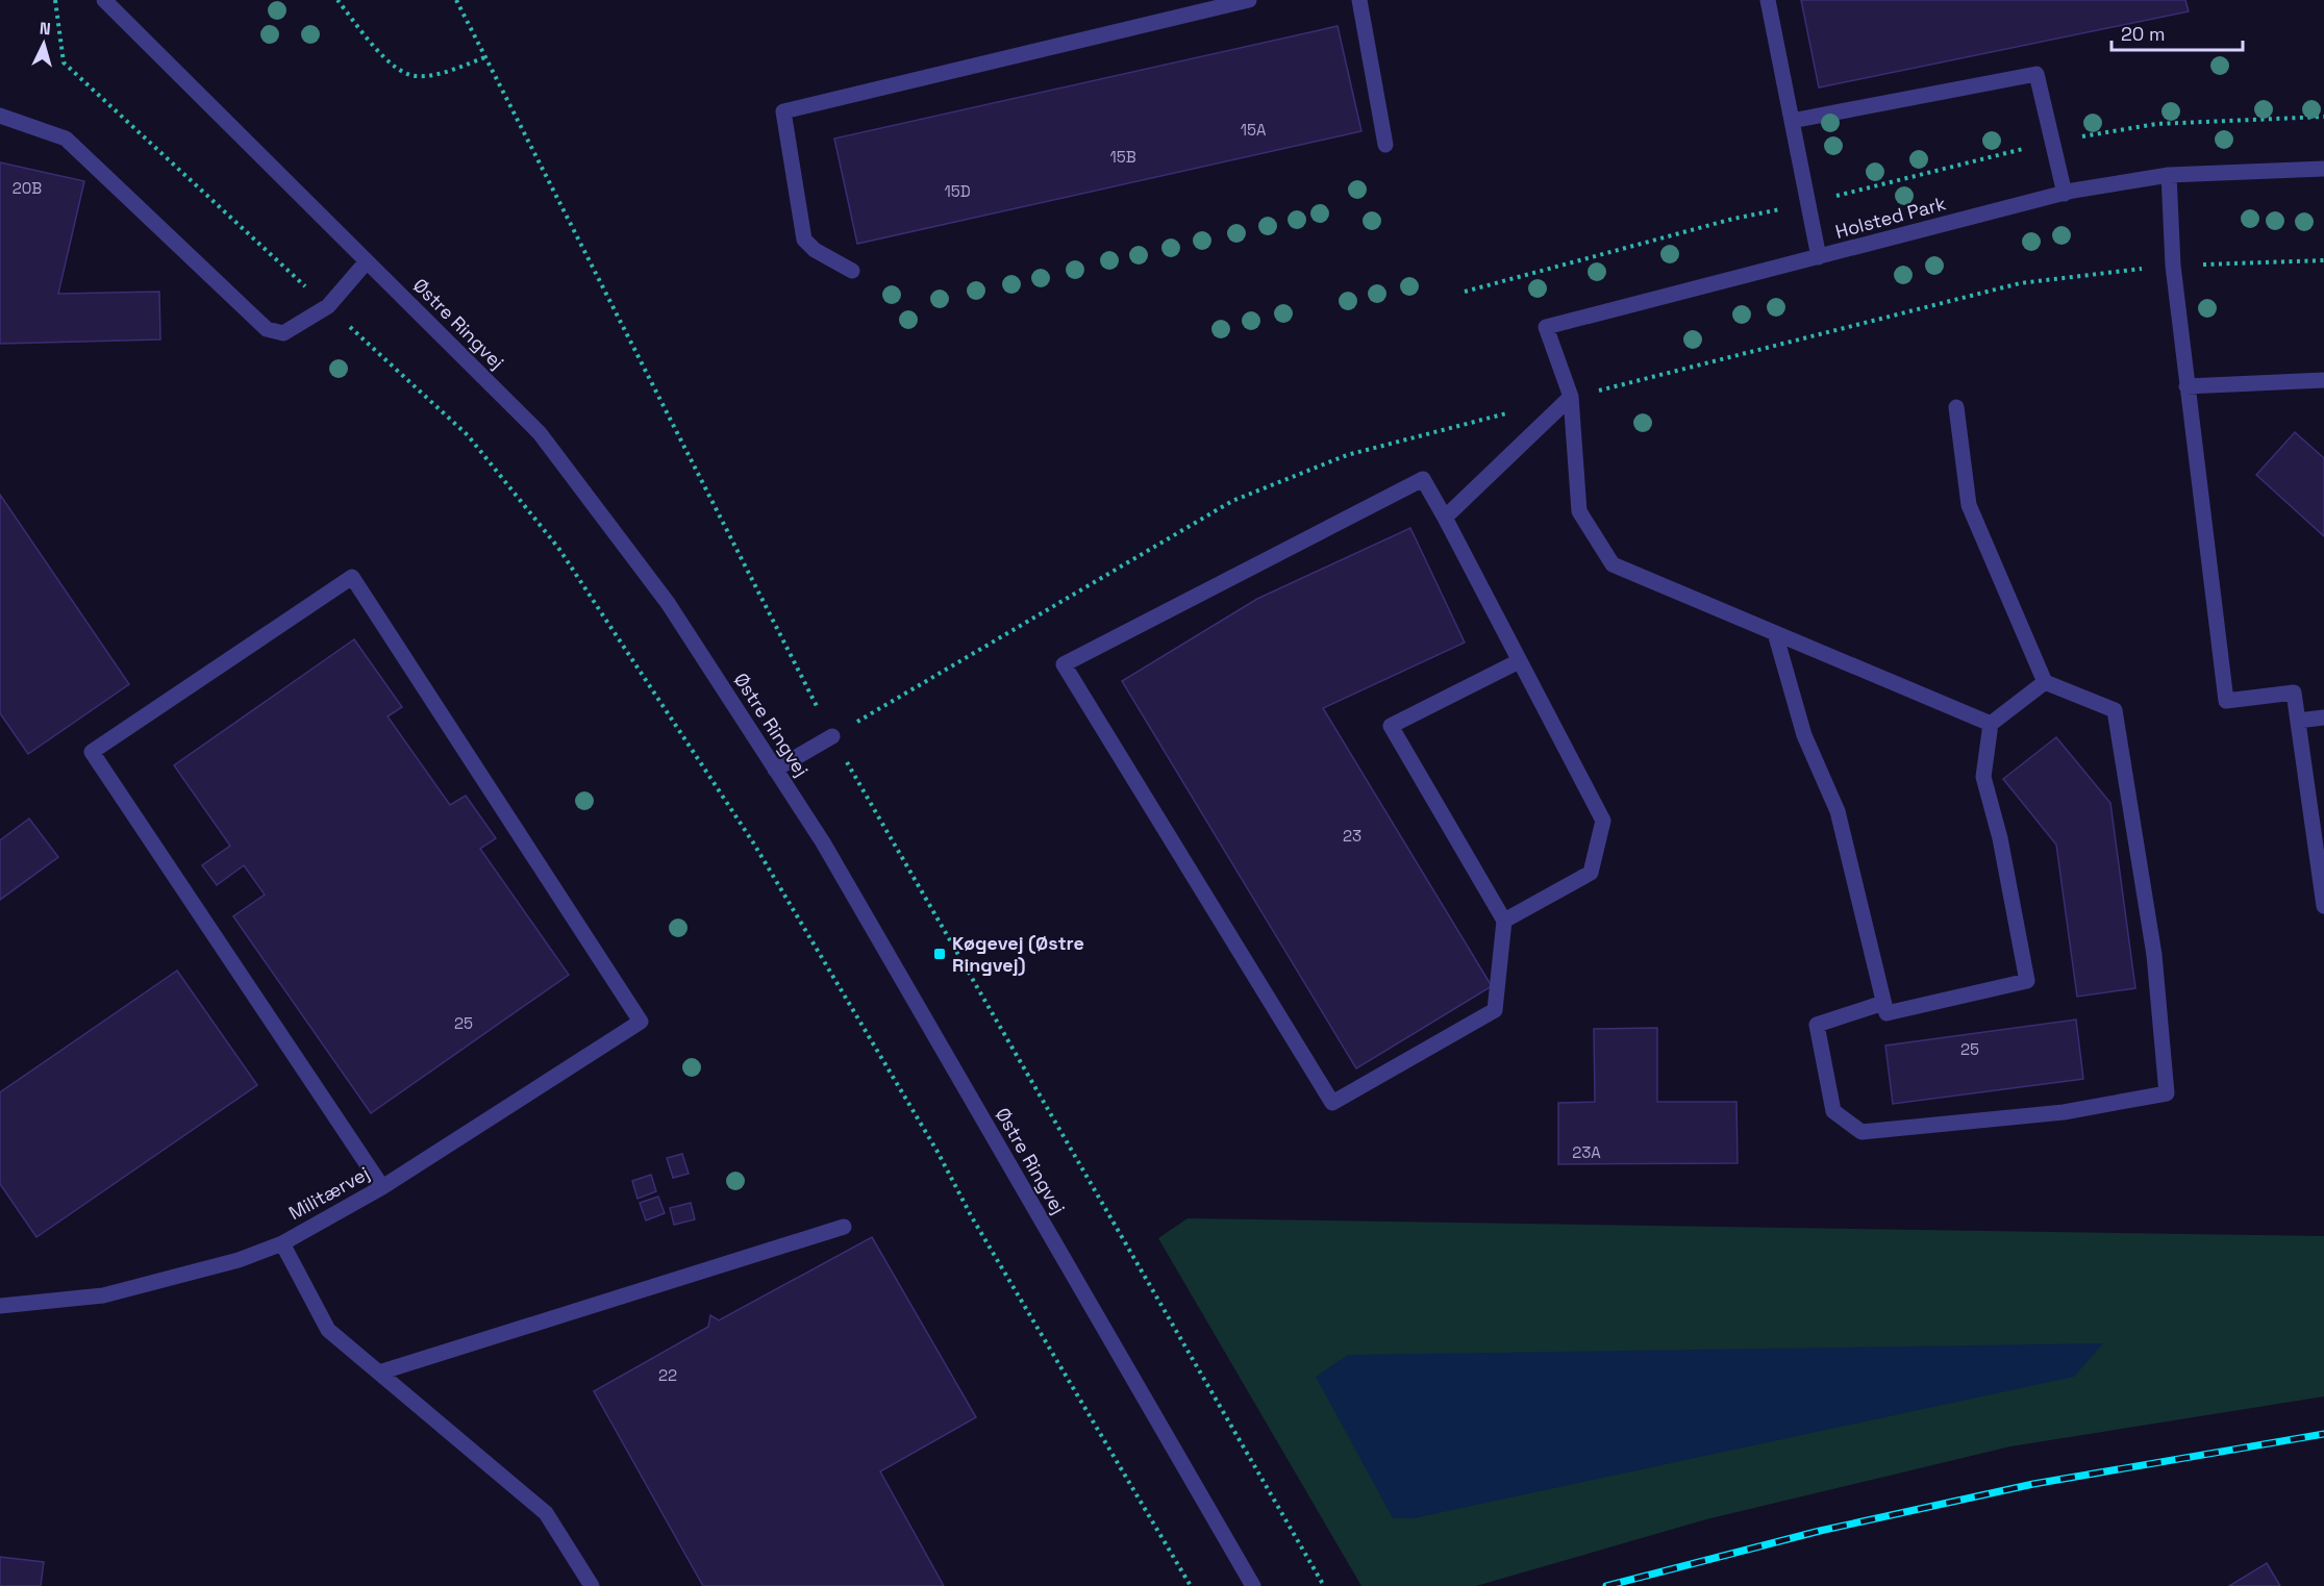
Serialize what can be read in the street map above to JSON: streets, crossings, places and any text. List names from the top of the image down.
{
  "streets": {
    "street": ["Holsted Park", "Østre Ringvej", "Militærvej"]
  },
  "places": {
    "transit": ["Køgevej (Østre Ringvej)"]
  },
  "house_numbers": [
    "15A",
    "15B",
    "20B",
    "15D",
    "23",
    "25",
    "25",
    "23A",
    "22"
  ],
  "scale_bar": "20 m",
  "north": "top"
}
